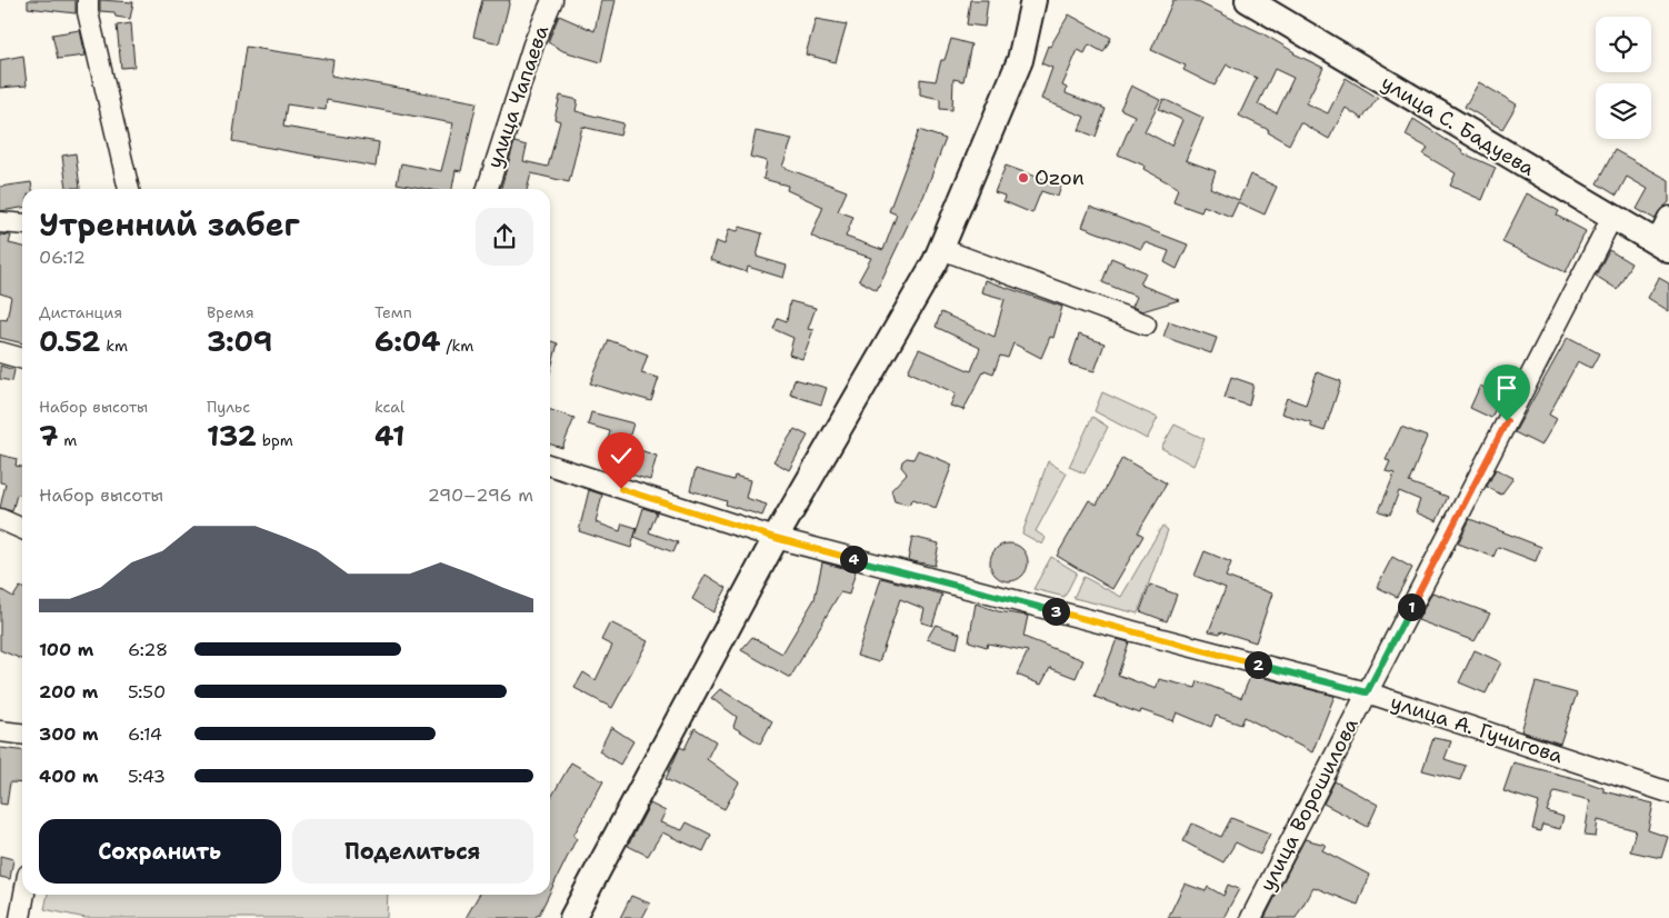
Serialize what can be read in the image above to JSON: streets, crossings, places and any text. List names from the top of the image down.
{
  "streets": {
    "main road": ["улица С. Бадуева"],
    "street": ["улица Чапаева", "улица А. Гучигова", "улица Ворошилова"]
  },
  "crossings": [
    ["улица С. Бадуева", "улица Ворошилова"],
    ["улица А. Гучигова", "улица Ворошилова"]
  ],
  "places": ["Ozon"],
  "page": {
    "heading": ["Утренний забег", "06:12"],
    "stats": [
      ["Дистанция", "0.52 km"],
      ["Время", "3:09"],
      ["Темп", "6:04 /km"],
      ["Набор высоты", "7 m"],
      ["Пульс", "132 bpm"],
      ["kcal", "41"]
    ],
    "chart": ["Набор высоты", "290–296 m"],
    "pins": [
      "4",
      "1",
      "3",
      "2"
    ],
    "list": [
      {
        "name": "100 m",
        "note": "6:28"
      },
      {
        "name": "200 m",
        "note": "5:50"
      },
      {
        "name": "300 m",
        "note": "6:14"
      },
      {
        "name": "400 m",
        "note": "5:43"
      }
    ],
    "buttons": ["Сохранить", "Поделиться"]
  }
}
